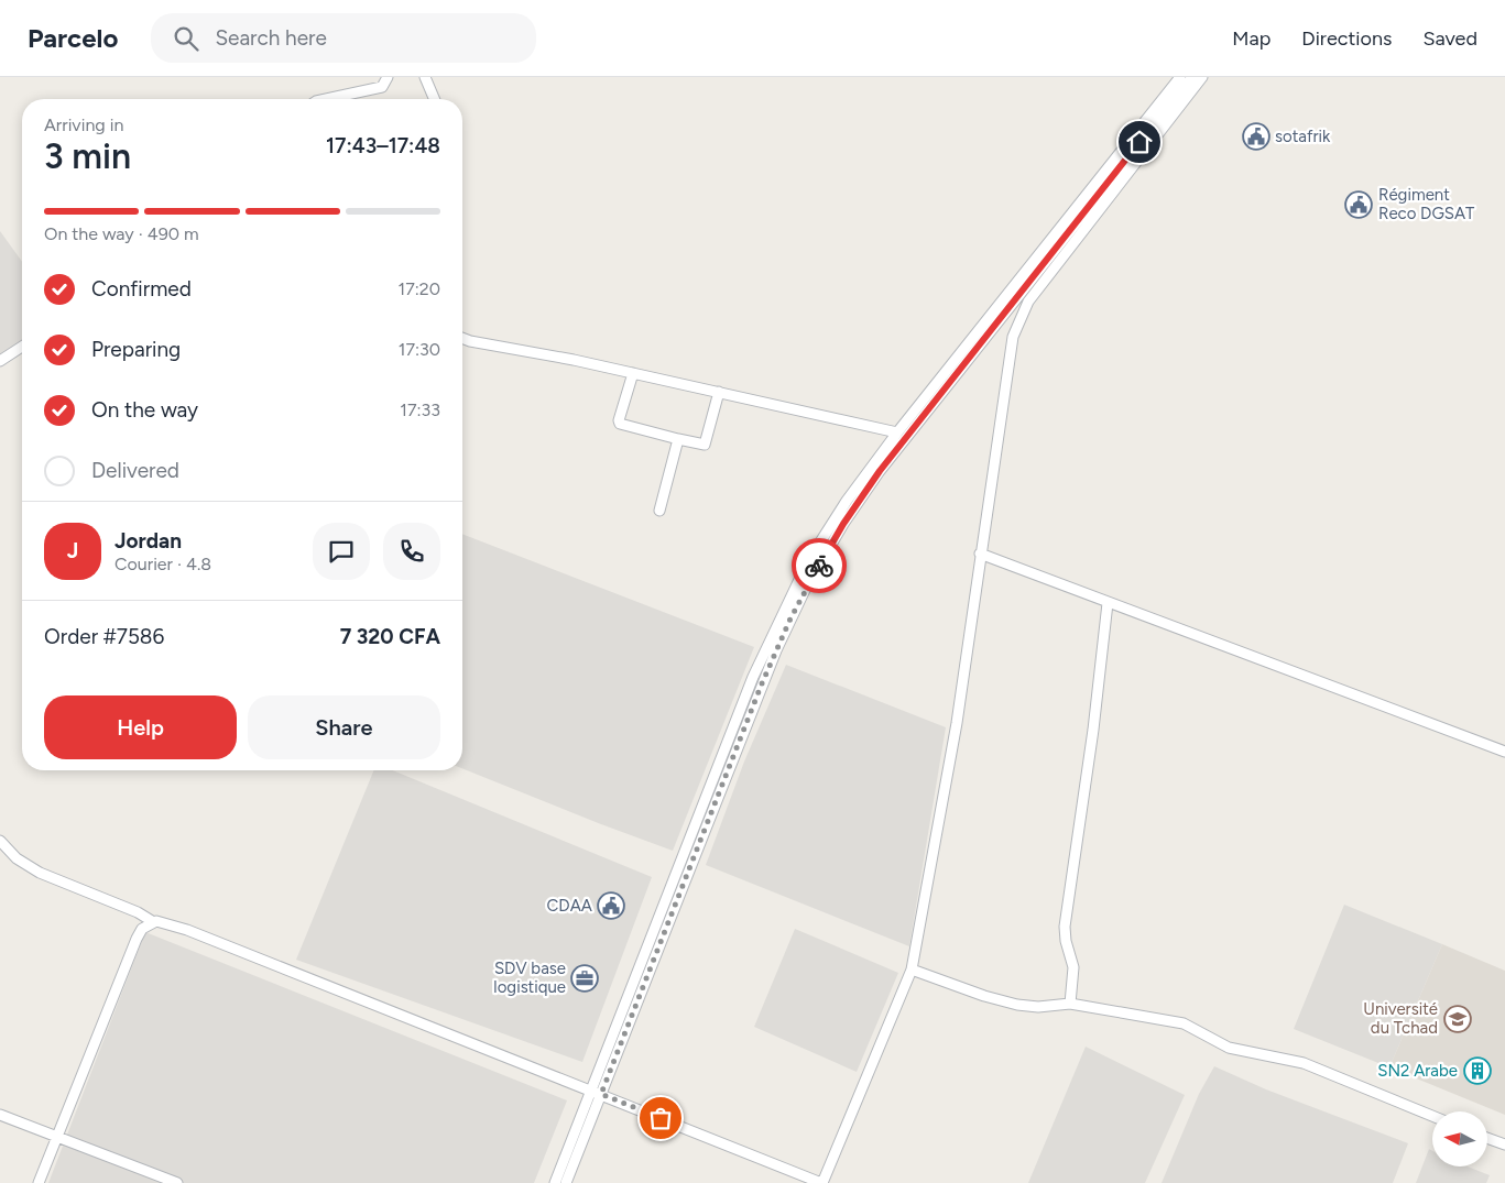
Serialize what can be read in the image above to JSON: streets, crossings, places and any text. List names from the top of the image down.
{
  "places": {
    "public building": ["sotafrik", "Régiment Reco DGSAT", "CDAA"],
    "office": ["SDV base logistique"],
    "school or university": ["Université du Tchad"],
    "building": ["SN2 Arabe"]
  },
  "north": "left",
  "page": {
    "header": "Parcelo",
    "search": "Search here",
    "nav": ["Map", "Directions", "Saved"],
    "heading": ["3 min", "Arriving in", "17:43–17:48"],
    "panel": [
      "Jordan",
      "Courier · 4.8",
      "Order #7586",
      "7 320 CFA"
    ],
    "bar": "On the way · 490 m",
    "list": [
      ["Confirmed", "17:20"],
      ["Preparing", "17:30"],
      ["On the way", "17:33"],
      "Delivered"
    ],
    "round": "J",
    "buttons": ["Help", "Share"]
  }
}
